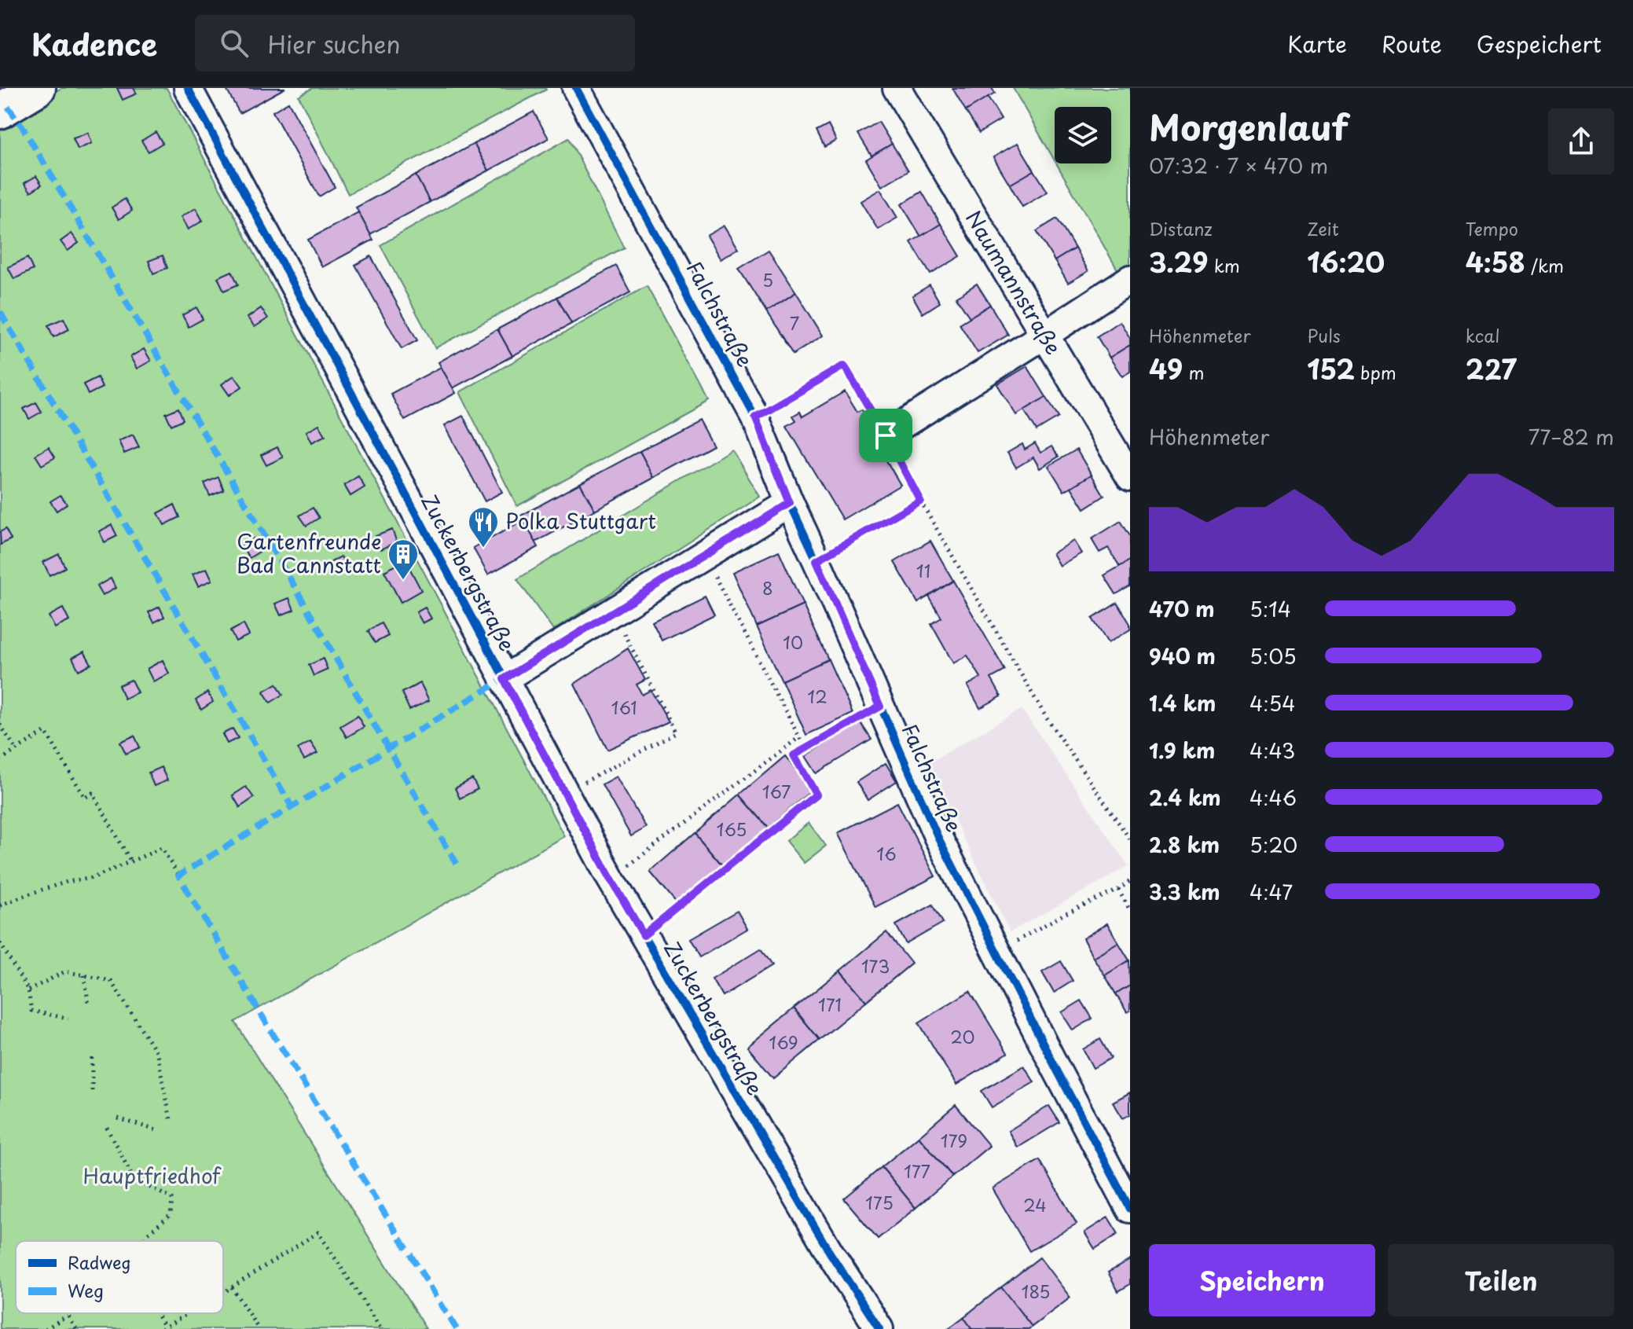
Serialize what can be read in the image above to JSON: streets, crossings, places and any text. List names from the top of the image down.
{
  "streets": {
    "street": ["Naumannstraße", "Falchstraße", "Zuckerbergstraße"]
  },
  "crossings": [
    ["Falchstraße", "Zuckerbergstraße"]
  ],
  "parks": ["Hauptfriedhof"],
  "places": {
    "restaurant": ["Polka Stuttgart"],
    "building": ["Gartenfreunde Bad Cannstatt"]
  },
  "house_numbers": [
    "5",
    "7",
    "11",
    "8",
    "10",
    "12",
    "161",
    "167",
    "165",
    "16",
    "173",
    "171",
    "20",
    "169",
    "179",
    "177",
    "175",
    "24",
    "185"
  ],
  "legend": ["Radweg", "Weg"],
  "page": {
    "header": "Kadence",
    "search": "Hier suchen",
    "nav": ["Karte", "Route", "Gespeichert"],
    "heading": ["Morgenlauf", "07:32 · 7 × 470 m"],
    "stats": [
      ["Distanz", "3.29 km"],
      ["Zeit", "16:20"],
      ["Tempo", "4:58 /km"],
      ["Höhenmeter", "49 m"],
      ["Puls", "152 bpm"],
      ["kcal", "227"]
    ],
    "chart": ["Höhenmeter", "77–82 m"],
    "list": [
      {
        "name": "470 m",
        "note": "5:14"
      },
      {
        "name": "940 m",
        "note": "5:05"
      },
      {
        "name": "1.4 km",
        "note": "4:54"
      },
      {
        "name": "1.9 km",
        "note": "4:43"
      },
      {
        "name": "2.4 km",
        "note": "4:46"
      },
      {
        "name": "2.8 km",
        "note": "5:20"
      },
      {
        "name": "3.3 km",
        "note": "4:47"
      }
    ],
    "buttons": ["Speichern", "Teilen"]
  }
}
